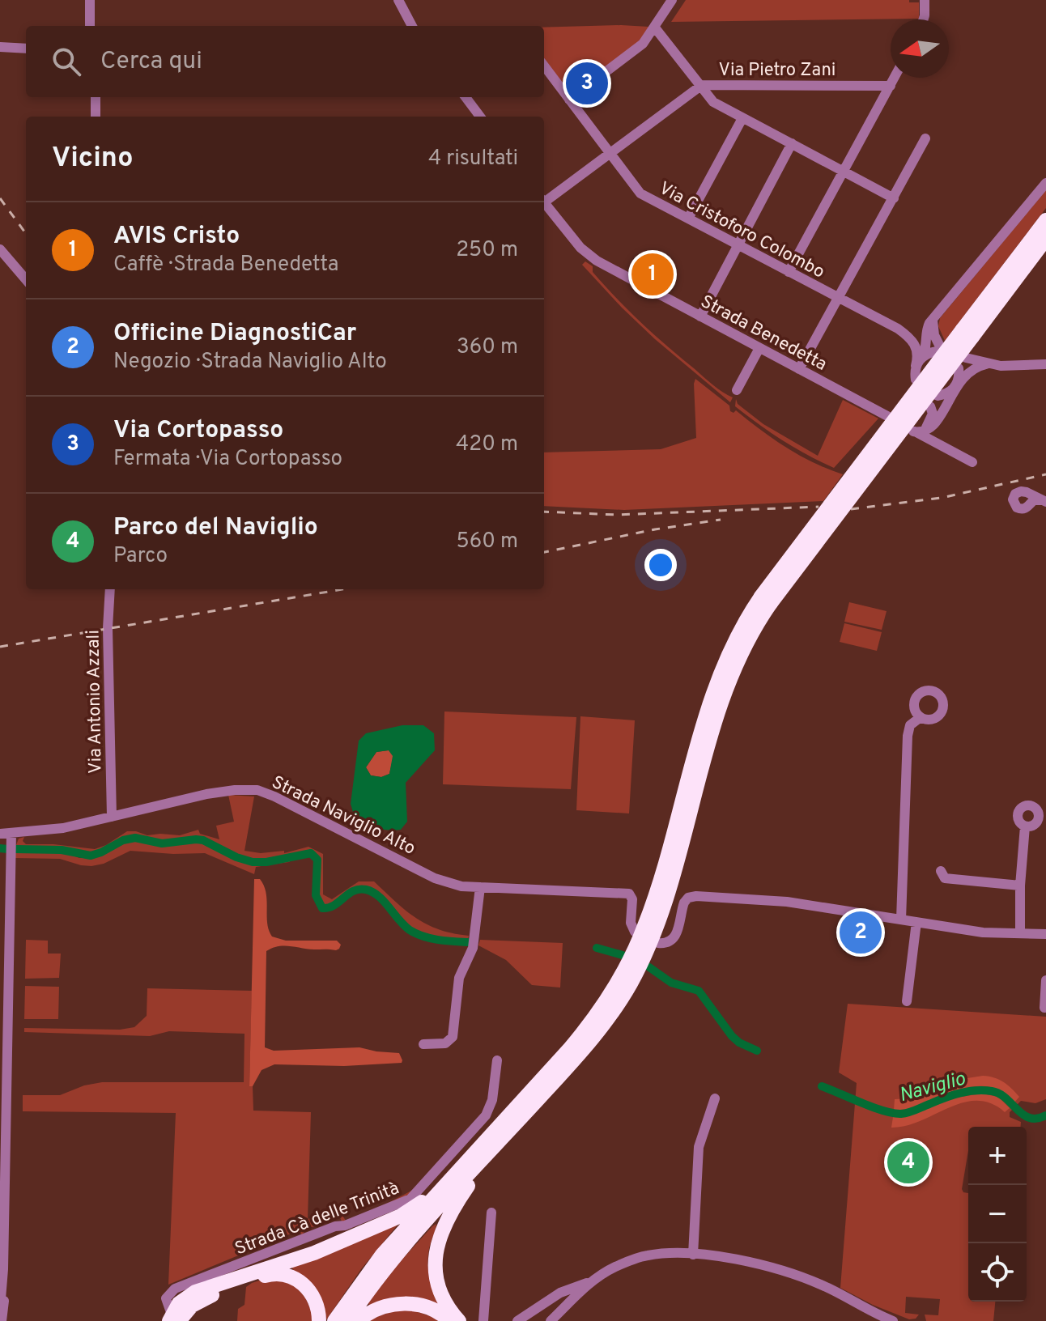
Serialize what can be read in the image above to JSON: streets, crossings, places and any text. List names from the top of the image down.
{
  "streets": {
    "street": [
      "Via Pietro Zani",
      "Via Cristoforo Colombo",
      "Strada Benedetta",
      "Via Antonio Azzali",
      "Strada Naviglio Alto",
      "Strada Cà delle Trinità"
    ]
  },
  "crossings": [
    ["Via Pietro Zani", "Via Cristoforo Colombo"],
    ["Via Antonio Azzali", "Strada Naviglio Alto"]
  ],
  "water": ["Naviglio"],
  "north": "left",
  "page": {
    "search": "Cerca qui",
    "pins": [
      "3",
      "1",
      "2",
      "4"
    ],
    "heading": ["Vicino", "4 risultati"],
    "list": [
      {
        "mark": "1",
        "name": "AVIS Cristo",
        "note": "Caffè · Strada Benedetta",
        "value": "250 m"
      },
      {
        "mark": "2",
        "name": "Officine DiagnostiCar",
        "note": "Negozio · Strada Naviglio Alto",
        "value": "360 m"
      },
      {
        "mark": "3",
        "name": "Via Cortopasso",
        "note": "Fermata · Via Cortopasso",
        "value": "420 m"
      },
      {
        "mark": "4",
        "name": "Parco del Naviglio",
        "note": "Parco",
        "value": "560 m"
      }
    ],
    "map_buttons": ["+", "−"]
  }
}
